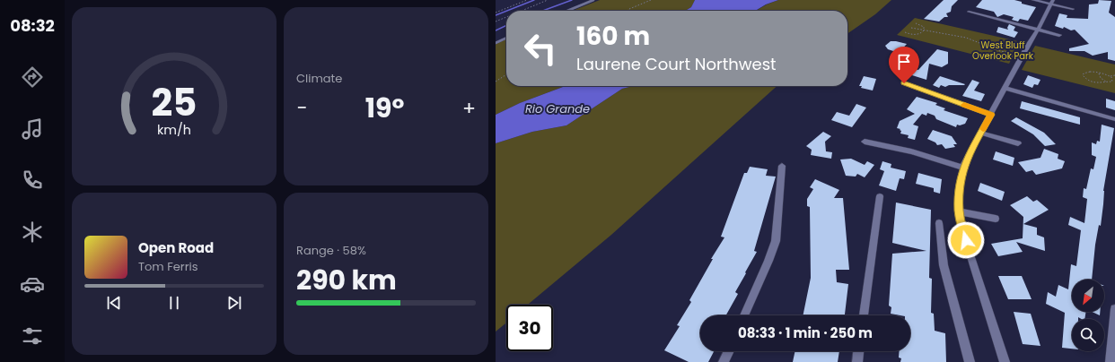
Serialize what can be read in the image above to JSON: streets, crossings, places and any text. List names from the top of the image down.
{
  "water": ["Rio Grande"],
  "parks": ["West Bluff Overlook Park"],
  "north": "bottom left",
  "page": {
    "tabs": "08:32",
    "tile": [
      "Climate",
      ["Range · 58%", "290 km"]
    ],
    "turn": ["160 m", "Laurene Court Northwest"],
    "heat": ["−", "19°", "+"],
    "song": ["Open Road", "Tom Ferris"],
    "limit": "30",
    "trip": "08:33 · 1 min · 250 m",
    "gauge": ["25", "km/h"]
  }
}
